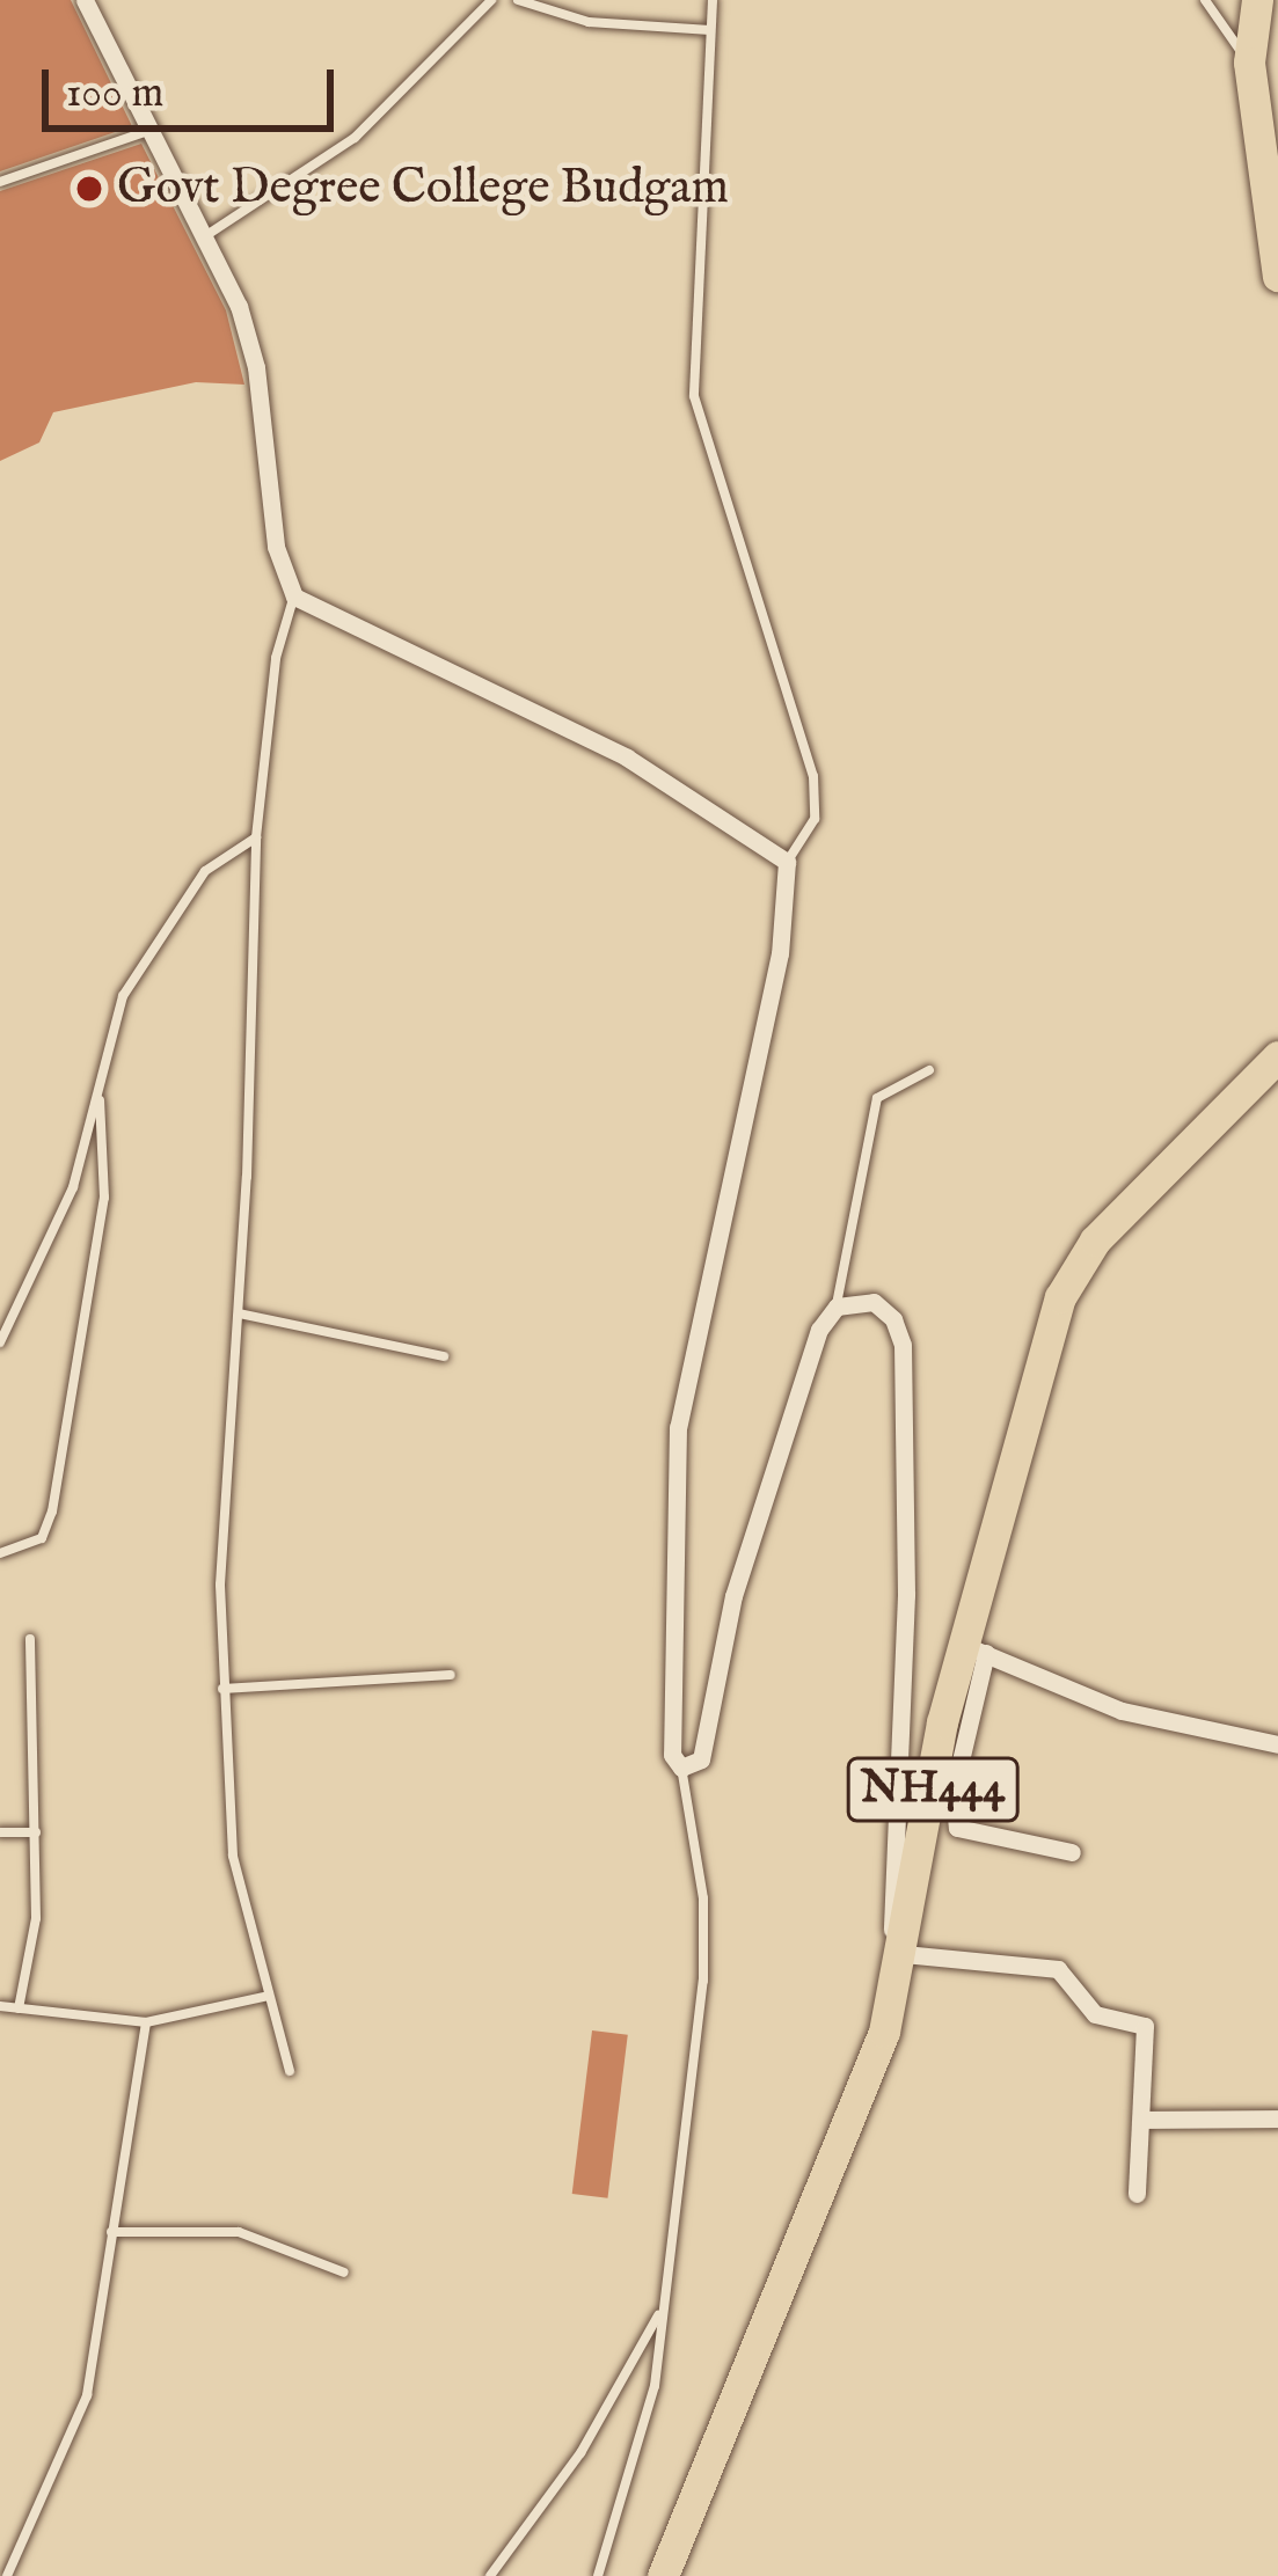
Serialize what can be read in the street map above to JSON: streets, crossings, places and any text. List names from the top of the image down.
{
  "streets": {
    "highway": ["NH444"]
  },
  "places": ["Govt Degree College Budgam"],
  "scale_bar": "100 m"
}
